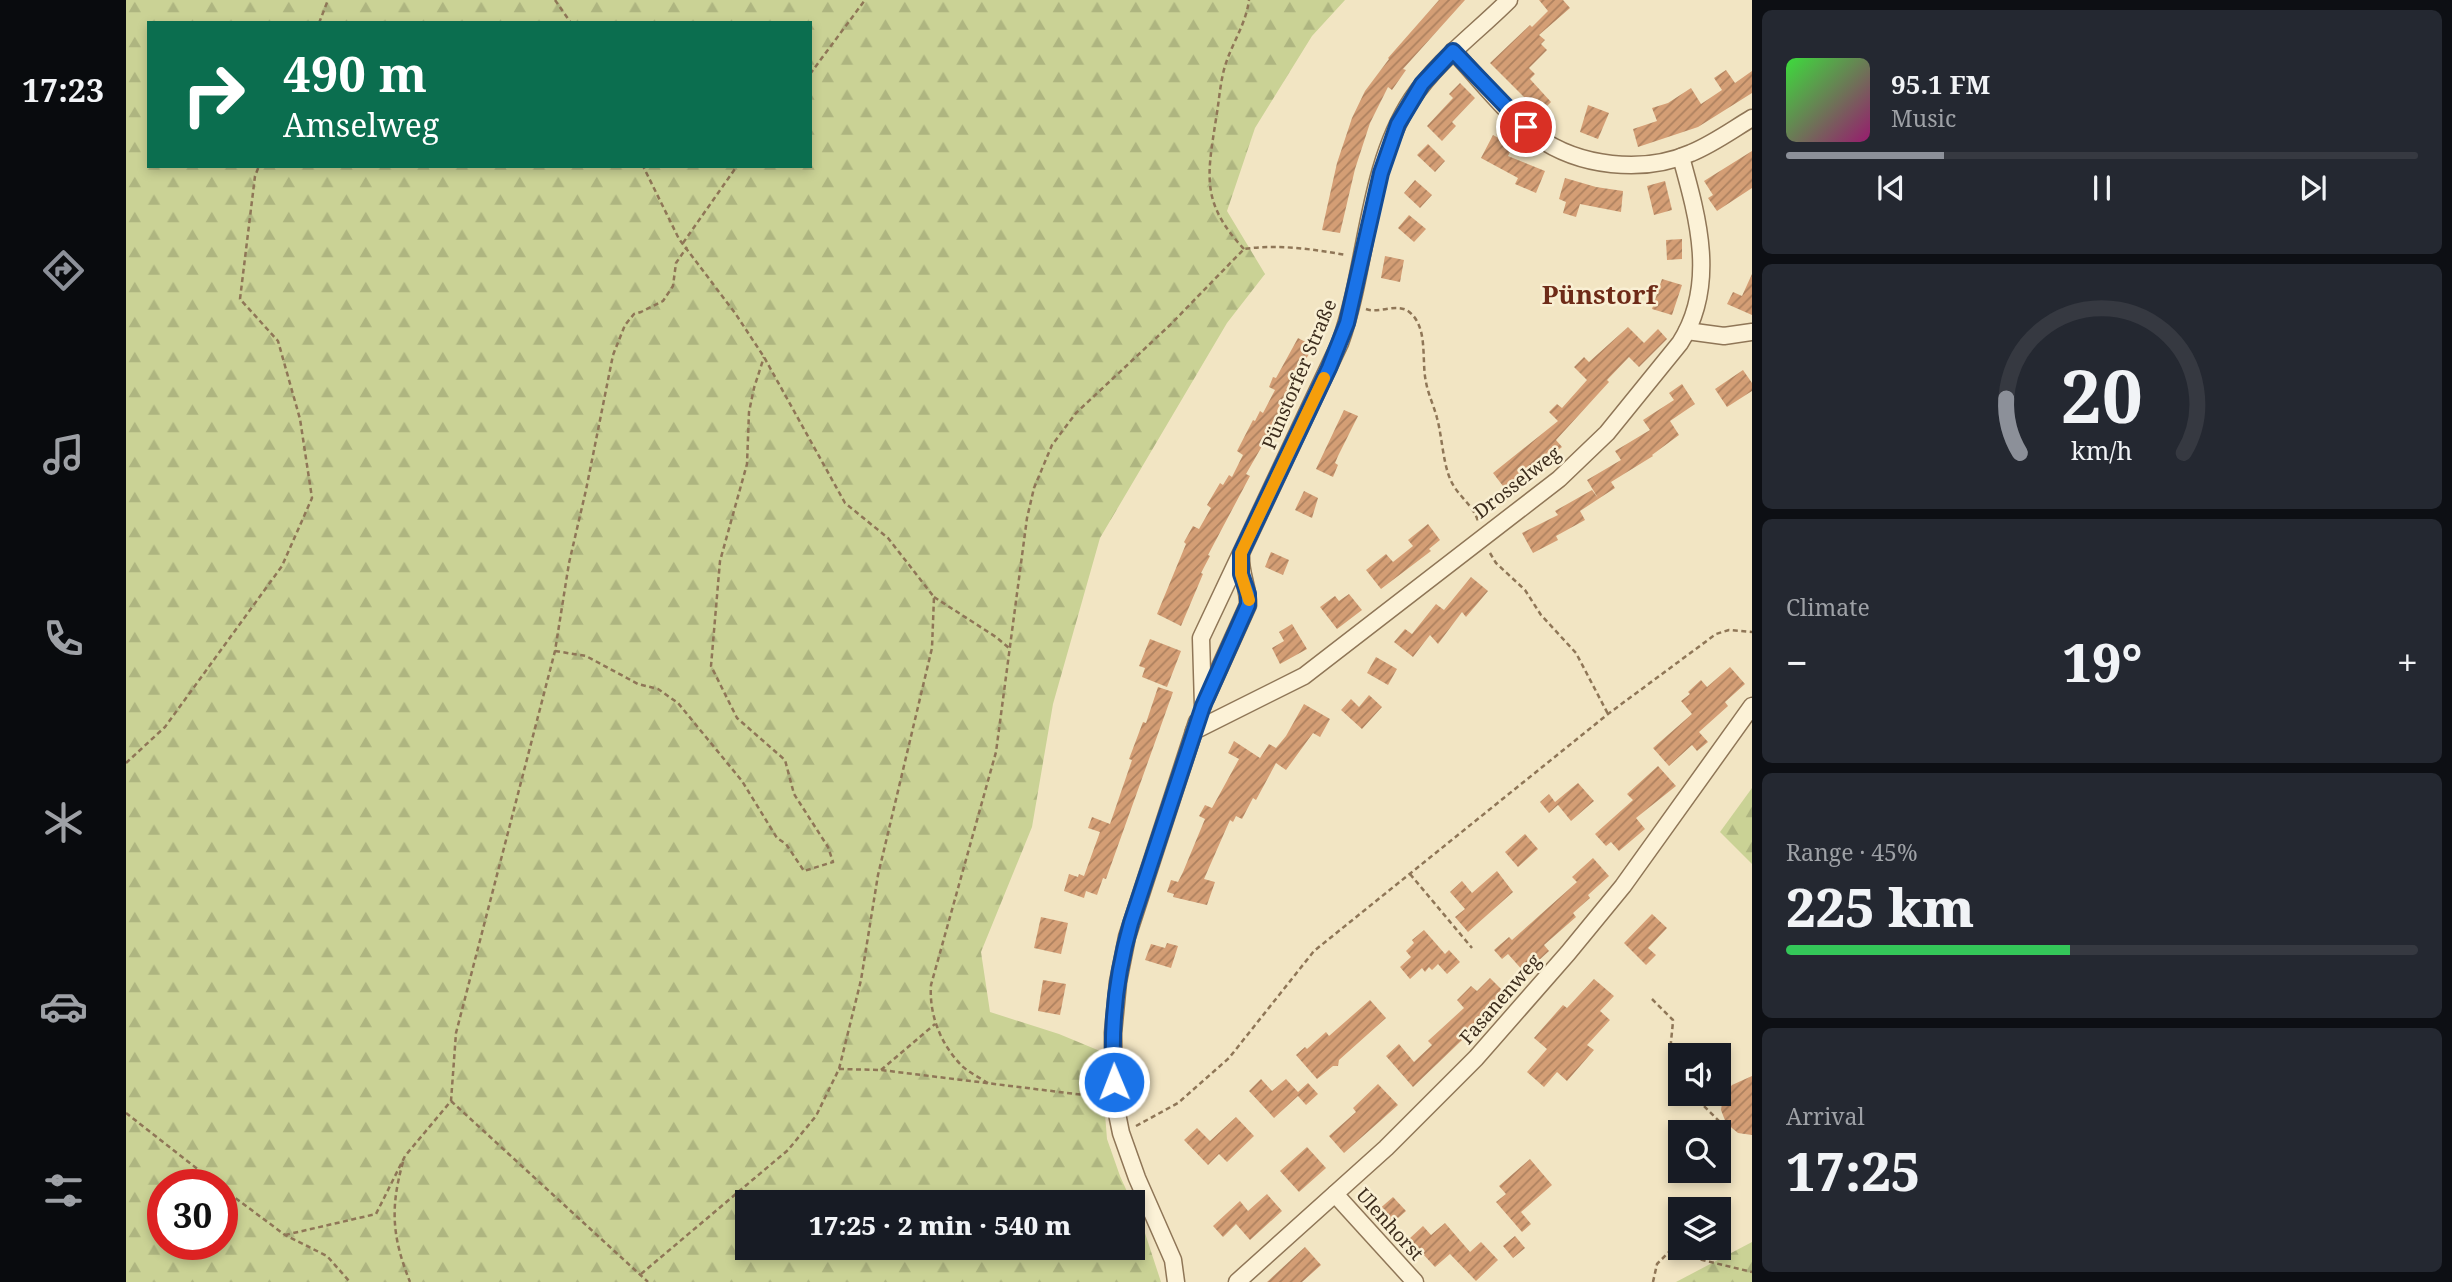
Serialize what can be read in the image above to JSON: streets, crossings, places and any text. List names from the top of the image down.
{
  "streets": {
    "street": [
      "Pünstorfer Straße",
      "Drosselweg",
      "Fasanenweg",
      "Ulenhorst"
    ]
  },
  "crossings": [
    ["Pünstorfer Straße", "Drosselweg"],
    ["Fasanenweg", "Ulenhorst"]
  ],
  "districts": ["Pünstorf"],
  "page": {
    "tabs": "17:23",
    "turn": ["490 m", "Amselweg"],
    "song": ["95.1 FM", "Music"],
    "tile": [
      "Climate",
      ["Range · 45%", "225 km"],
      ["Arrival", "17:25"]
    ],
    "heat": ["−", "19°", "+"],
    "limit": "30",
    "trip": "17:25 · 2 min · 540 m",
    "gauge": ["20", "km/h"]
  }
}
